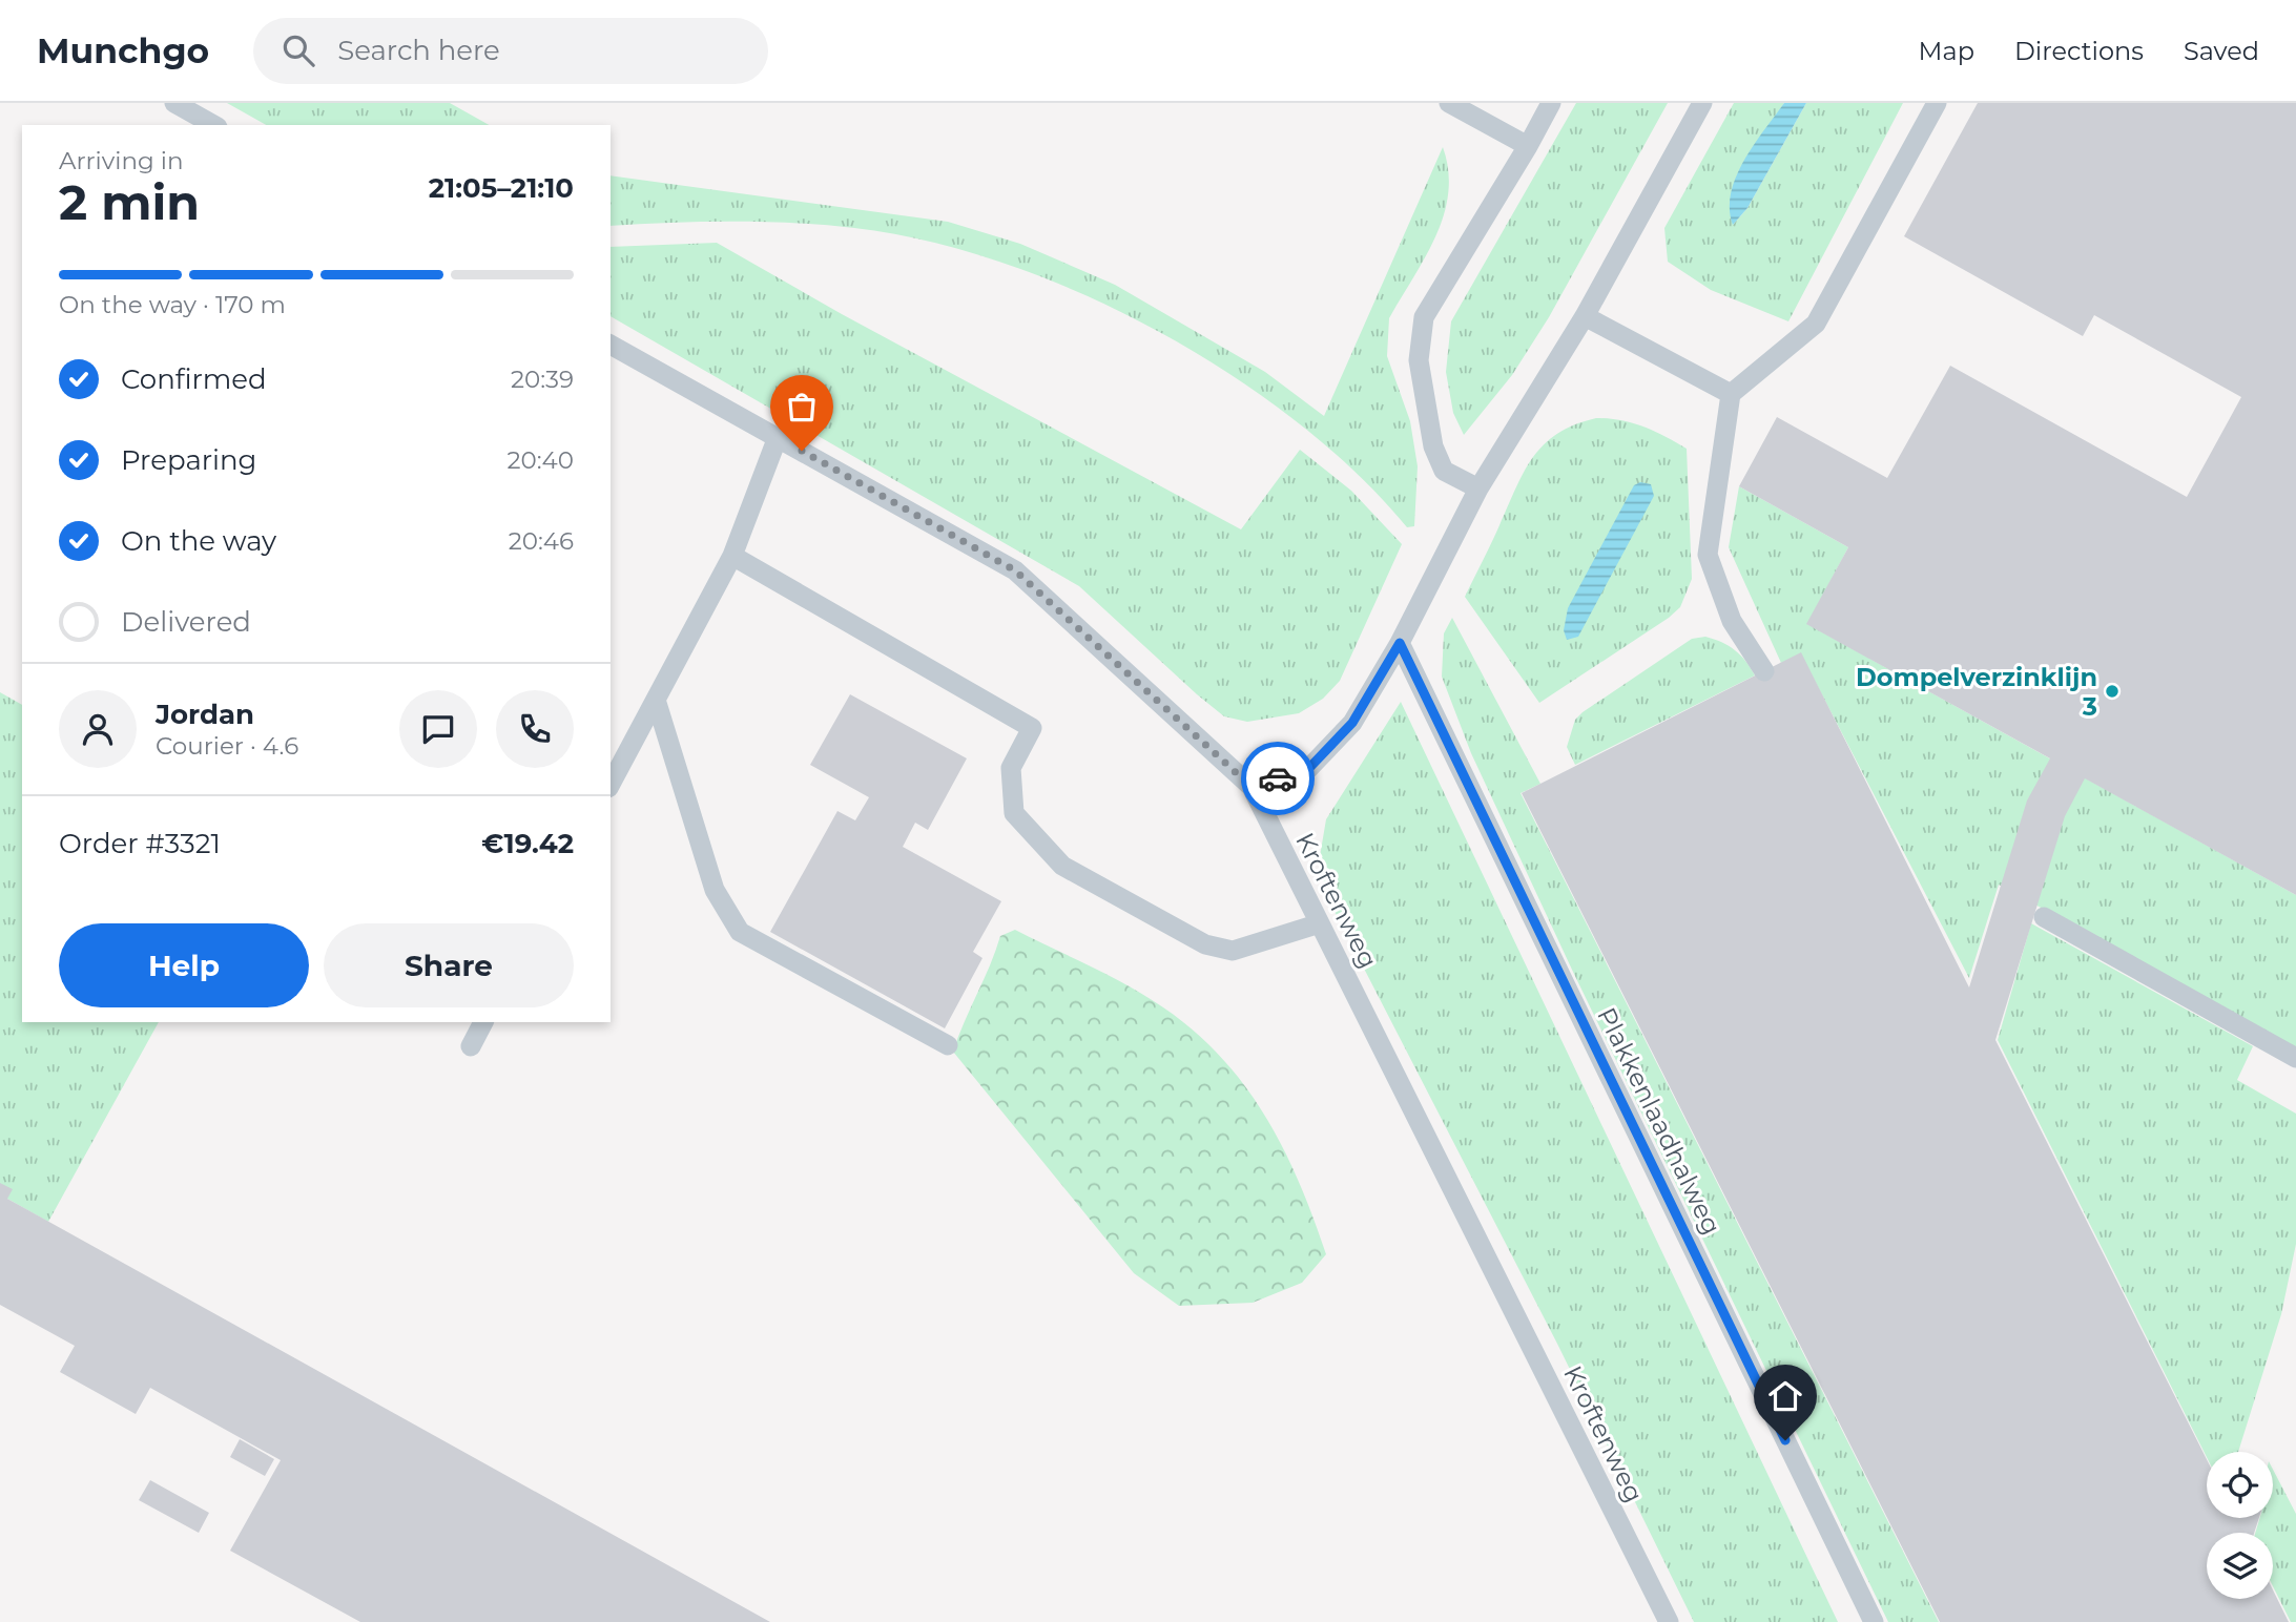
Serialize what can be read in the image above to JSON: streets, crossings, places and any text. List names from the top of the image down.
{
  "streets": {
    "lane": ["Kroftenweg", "Plakkenlaadhalweg"]
  },
  "places": ["Dompelverzinklijn 3"],
  "page": {
    "header": "Munchgo",
    "search": "Search here",
    "nav": ["Map", "Directions", "Saved"],
    "heading": ["2 min", "Arriving in", "21:05–21:10"],
    "panel": [
      "Jordan",
      "Courier · 4.6",
      "Order #3321",
      "€19.42"
    ],
    "bar": "On the way · 170 m",
    "list": [
      ["Confirmed", "20:39"],
      ["Preparing", "20:40"],
      ["On the way", "20:46"],
      "Delivered"
    ],
    "buttons": ["Help", "Share"]
  }
}
